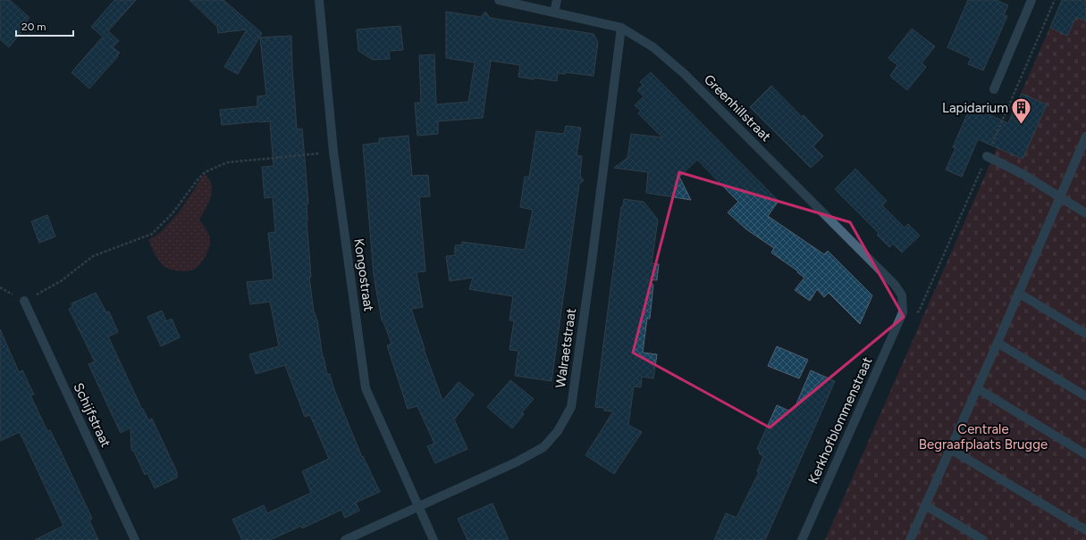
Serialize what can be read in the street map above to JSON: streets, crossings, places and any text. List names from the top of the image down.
{
  "streets": {
    "street": [
      "Greenhillstraat",
      "Kongostraat",
      "Walraetstraat",
      "Schijfstraat",
      "Kerkhofblommenstraat"
    ]
  },
  "crossings": [
    ["Greenhillstraat", "Walraetstraat"],
    ["Greenhillstraat", "Kerkhofblommenstraat"],
    ["Kongostraat", "Walraetstraat"]
  ],
  "parks": ["Centrale Begraafplaats Brugge"],
  "places": {
    "building": ["Lapidarium"]
  },
  "scale_bar": "20 m"
}
